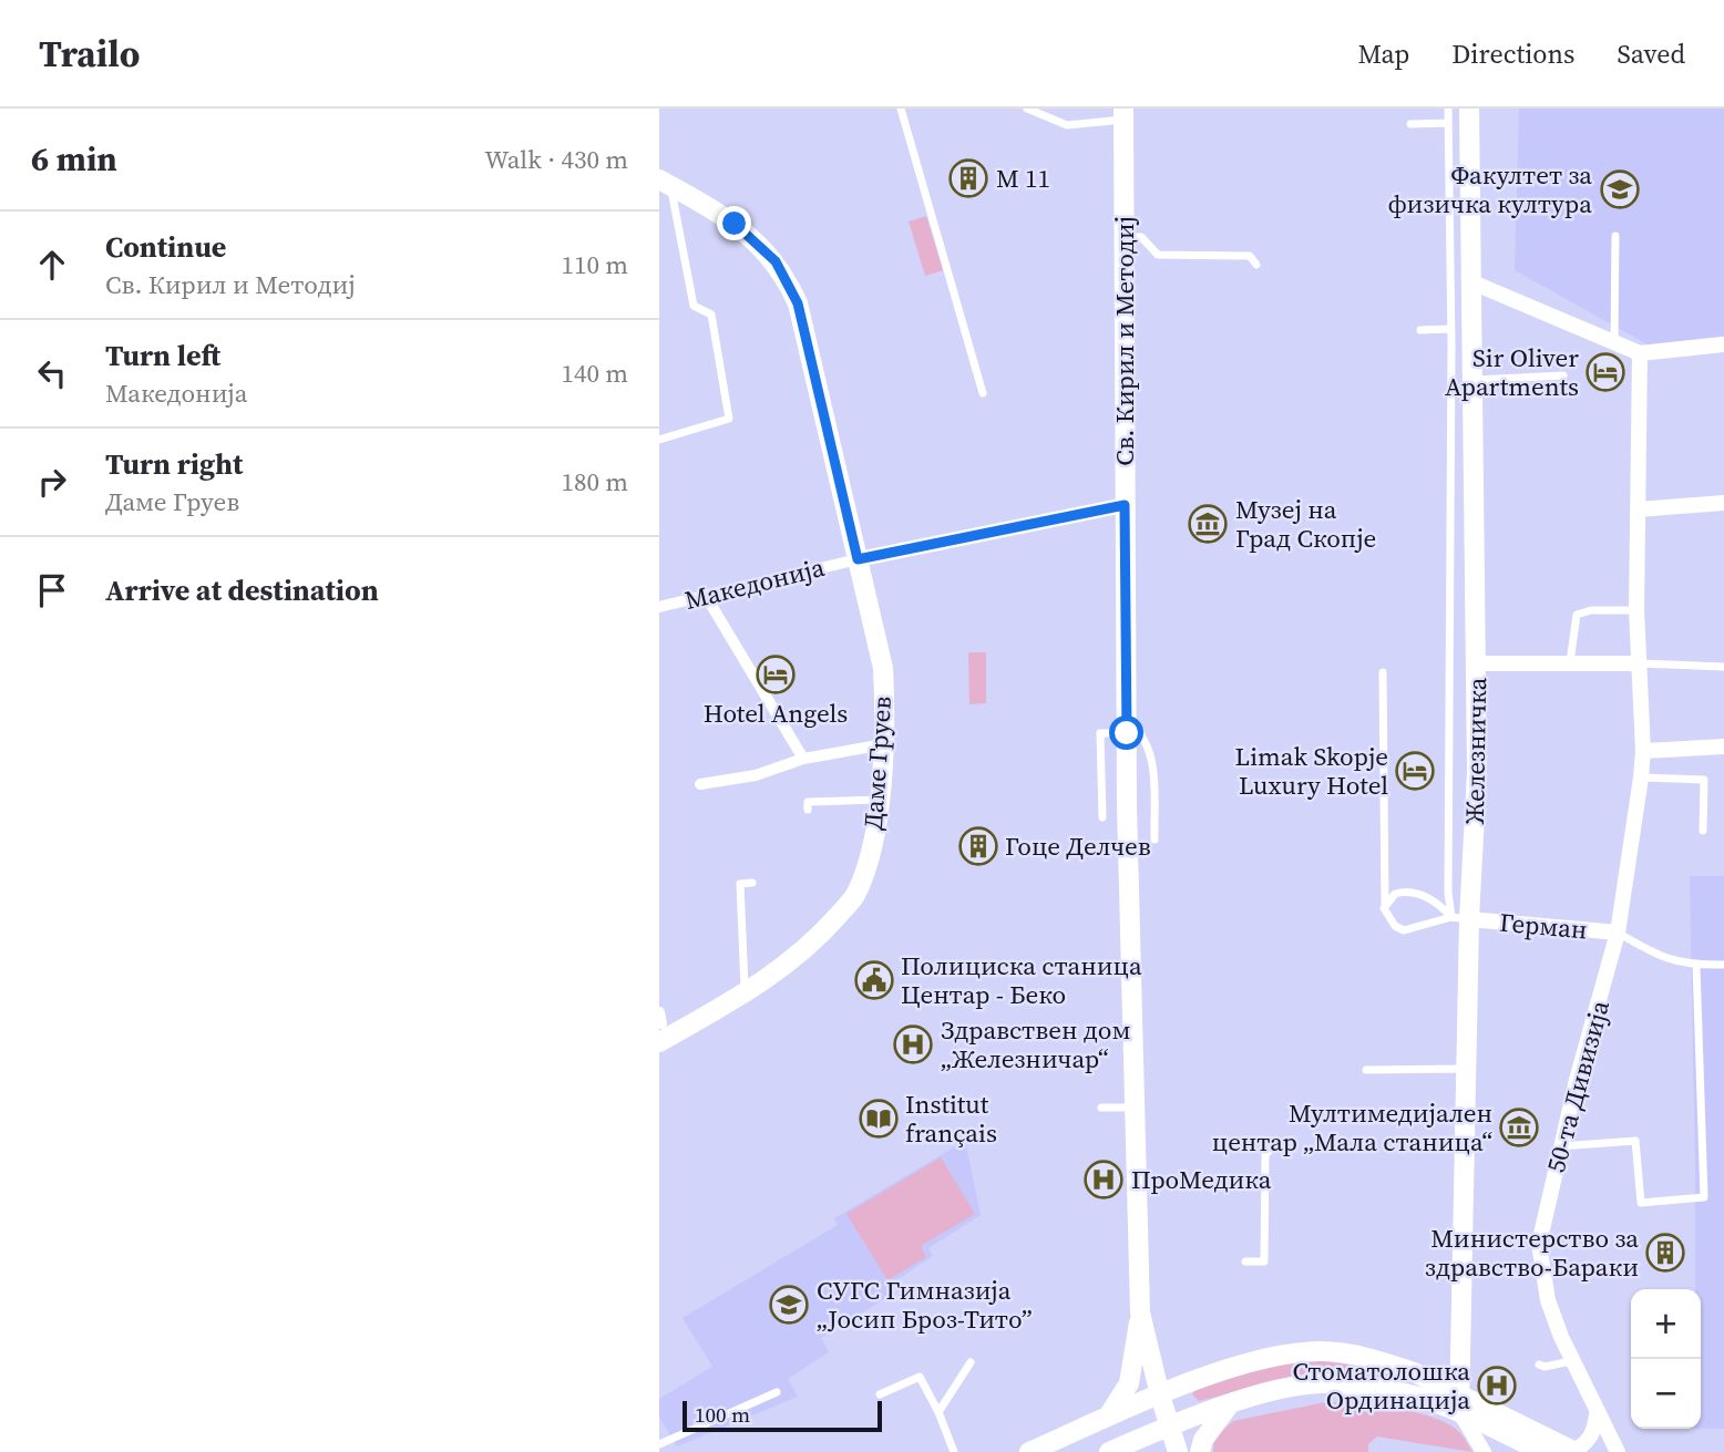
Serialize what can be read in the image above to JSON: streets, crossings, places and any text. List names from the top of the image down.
{
  "streets": {
    "street": [
      "Св. Кирил и Методиј",
      "Македонија",
      "Железничка",
      "Даме Груев",
      "Герман",
      "50-та Дивизија"
    ]
  },
  "crossings": [
    ["Св. Кирил и Методиј", "Македонија"],
    ["Македонија", "Даме Груев"],
    ["Железничка", "Герман"],
    ["Герман", "50-та Дивизија"]
  ],
  "places": {
    "building": ["M 11", "Гоце Делчев", "Министерство за здравство-Бараки"],
    "school or university": ["Факултет за физичка култура", "СУГС Гимназија „Јосип Броз-Тито”"],
    "hotel": ["Sir Oliver Apartments", "Hotel Angels", "Limak Skopje Luxury Hotel"],
    "museum": ["Музеј на Град Скопје", "Мултимедијален центар „Мала станица“"],
    "public building": ["Полициска станица Центар - Беко"],
    "hospital": ["Здравствен дом „Железничар“", "ПроМедика", "Стоматолошка Ординација"],
    "library": ["Institut français"]
  },
  "scale_bar": "100 m",
  "page": {
    "header": "Trailo",
    "nav": ["Map", "Directions", "Saved"],
    "heading": ["6 min", "Walk · 430 m"],
    "list": [
      ["Continue", "Св. Кирил и Методиј", "110 m"],
      ["Turn left", "Македонија", "140 m"],
      ["Turn right", "Даме Груев", "180 m"],
      "Arrive at destination"
    ],
    "map_buttons": ["+", "−"],
    "scale": "100 m"
  }
}
